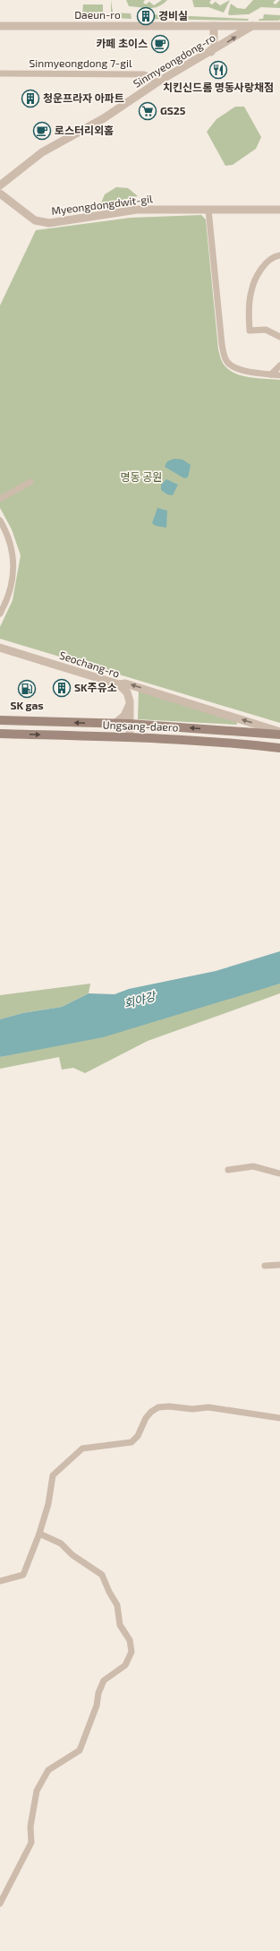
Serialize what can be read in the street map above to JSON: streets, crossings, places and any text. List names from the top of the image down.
{
  "streets": {
    "main road": ["Ungsang-daero"],
    "street": [
      "Daeun-ro",
      "Sinmyeongdong-ro",
      "Sinmyeongdong 7-gil",
      "Myeongdongdwit-gil",
      "Seochang-ro"
    ]
  },
  "crossings": [
    ["Daeun-ro", "Sinmyeongdong-ro"],
    ["Sinmyeongdong-ro", "Sinmyeongdong 7-gil"]
  ],
  "water": ["회야강"],
  "parks": ["명동 공원"],
  "places": {
    "building": ["경비실", "청운프라자 아파트", "SK주유소"],
    "cafe": ["카페 초이스", "로스터리외홈"],
    "restaurant": ["치킨신드롬 명동사랑채점"],
    "supermarket": ["GS25"],
    "fuel station": ["SK gas"]
  }
}
